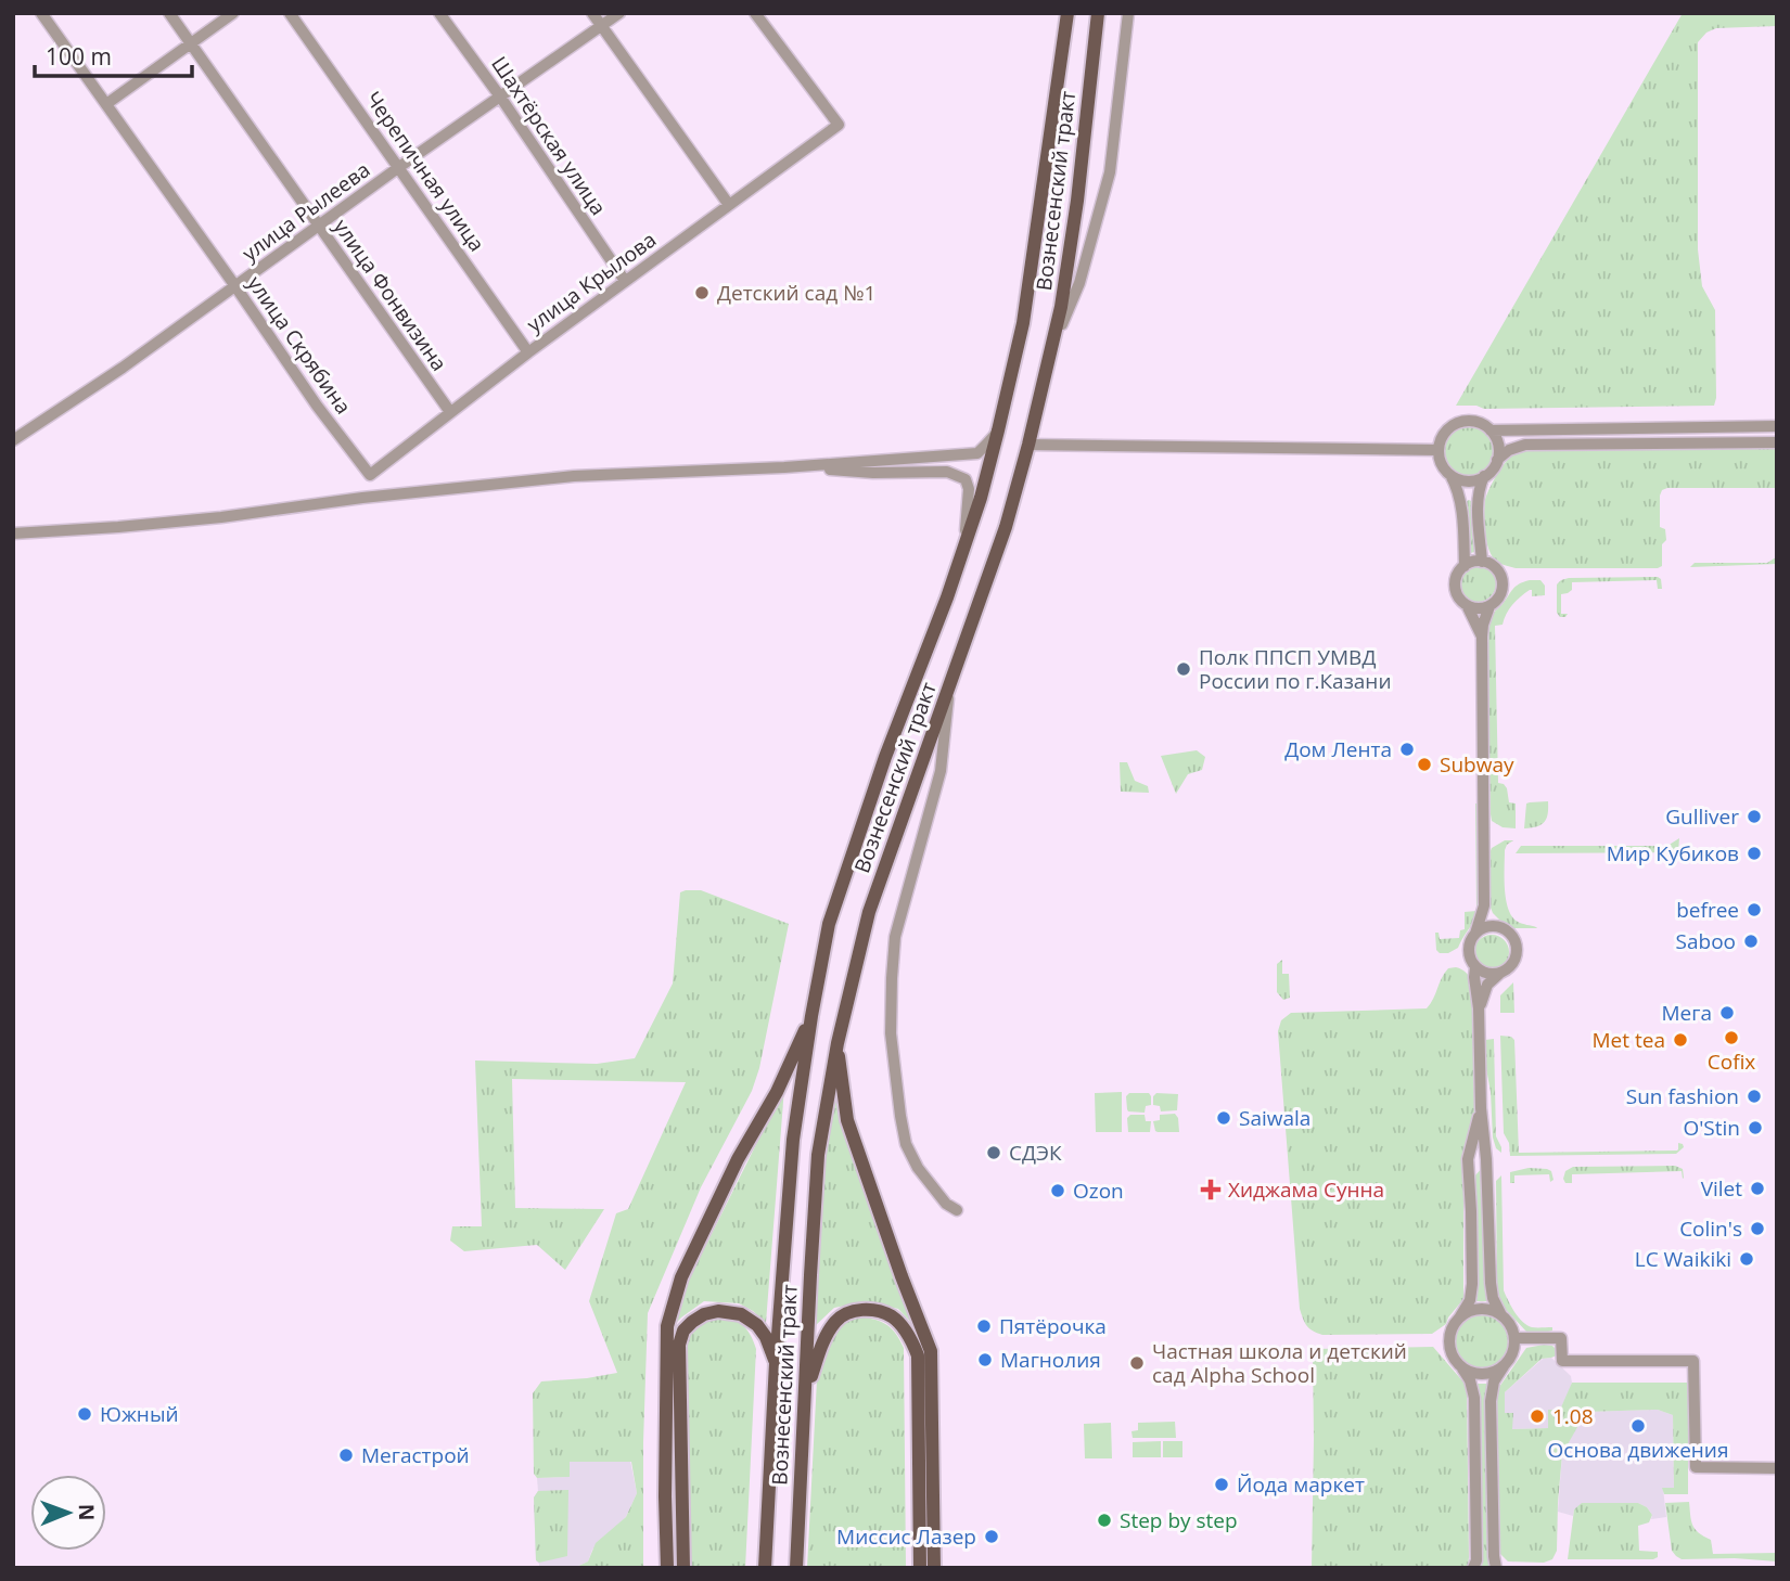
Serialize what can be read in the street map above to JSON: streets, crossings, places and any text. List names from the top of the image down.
{
  "streets": {
    "main road": ["Вознесенский тракт"],
    "street": [
      "Шахтёрская улица",
      "Черепичная улица",
      "улица Рылеева",
      "улица Крылова",
      "улица Фонвизина",
      "улица Скрябина"
    ]
  },
  "crossings": [
    ["Шахтёрская улица", "улица Рылеева"],
    ["Шахтёрская улица", "улица Крылова"],
    ["Черепичная улица", "улица Рылеева"],
    ["Черепичная улица", "улица Крылова"],
    ["улица Рылеева", "улица Фонвизина"],
    ["улица Рылеева", "улица Скрябина"],
    ["улица Крылова", "улица Фонвизина"],
    ["улица Крылова", "улица Скрябина"]
  ],
  "places": {
    "other": [
      "Детский сад №1",
      "Полк ППСП УМВД России по г.Казани",
      "Дом Лента",
      "Subway",
      "Gulliver",
      "Мир Кубиков",
      "befree",
      "Saboo",
      "Мега",
      "Cofix",
      "Met tea",
      "Sun fashion",
      "Saiwala",
      "O'Stin",
      "СДЭК",
      "Vilet",
      "Ozon",
      "Colin's",
      "LC Waikiki",
      "Пятёрочка",
      "Магнолия",
      "Частная школа и детский сад Alpha School",
      "Южный",
      "1.08",
      "Основа движения",
      "Мегастрой",
      "Йода маркет",
      "Step by step",
      "Миссис Лазер"
    ],
    "health": ["Хиджама Сунна"]
  },
  "scale_bar": "100 m",
  "north": "right"
}
